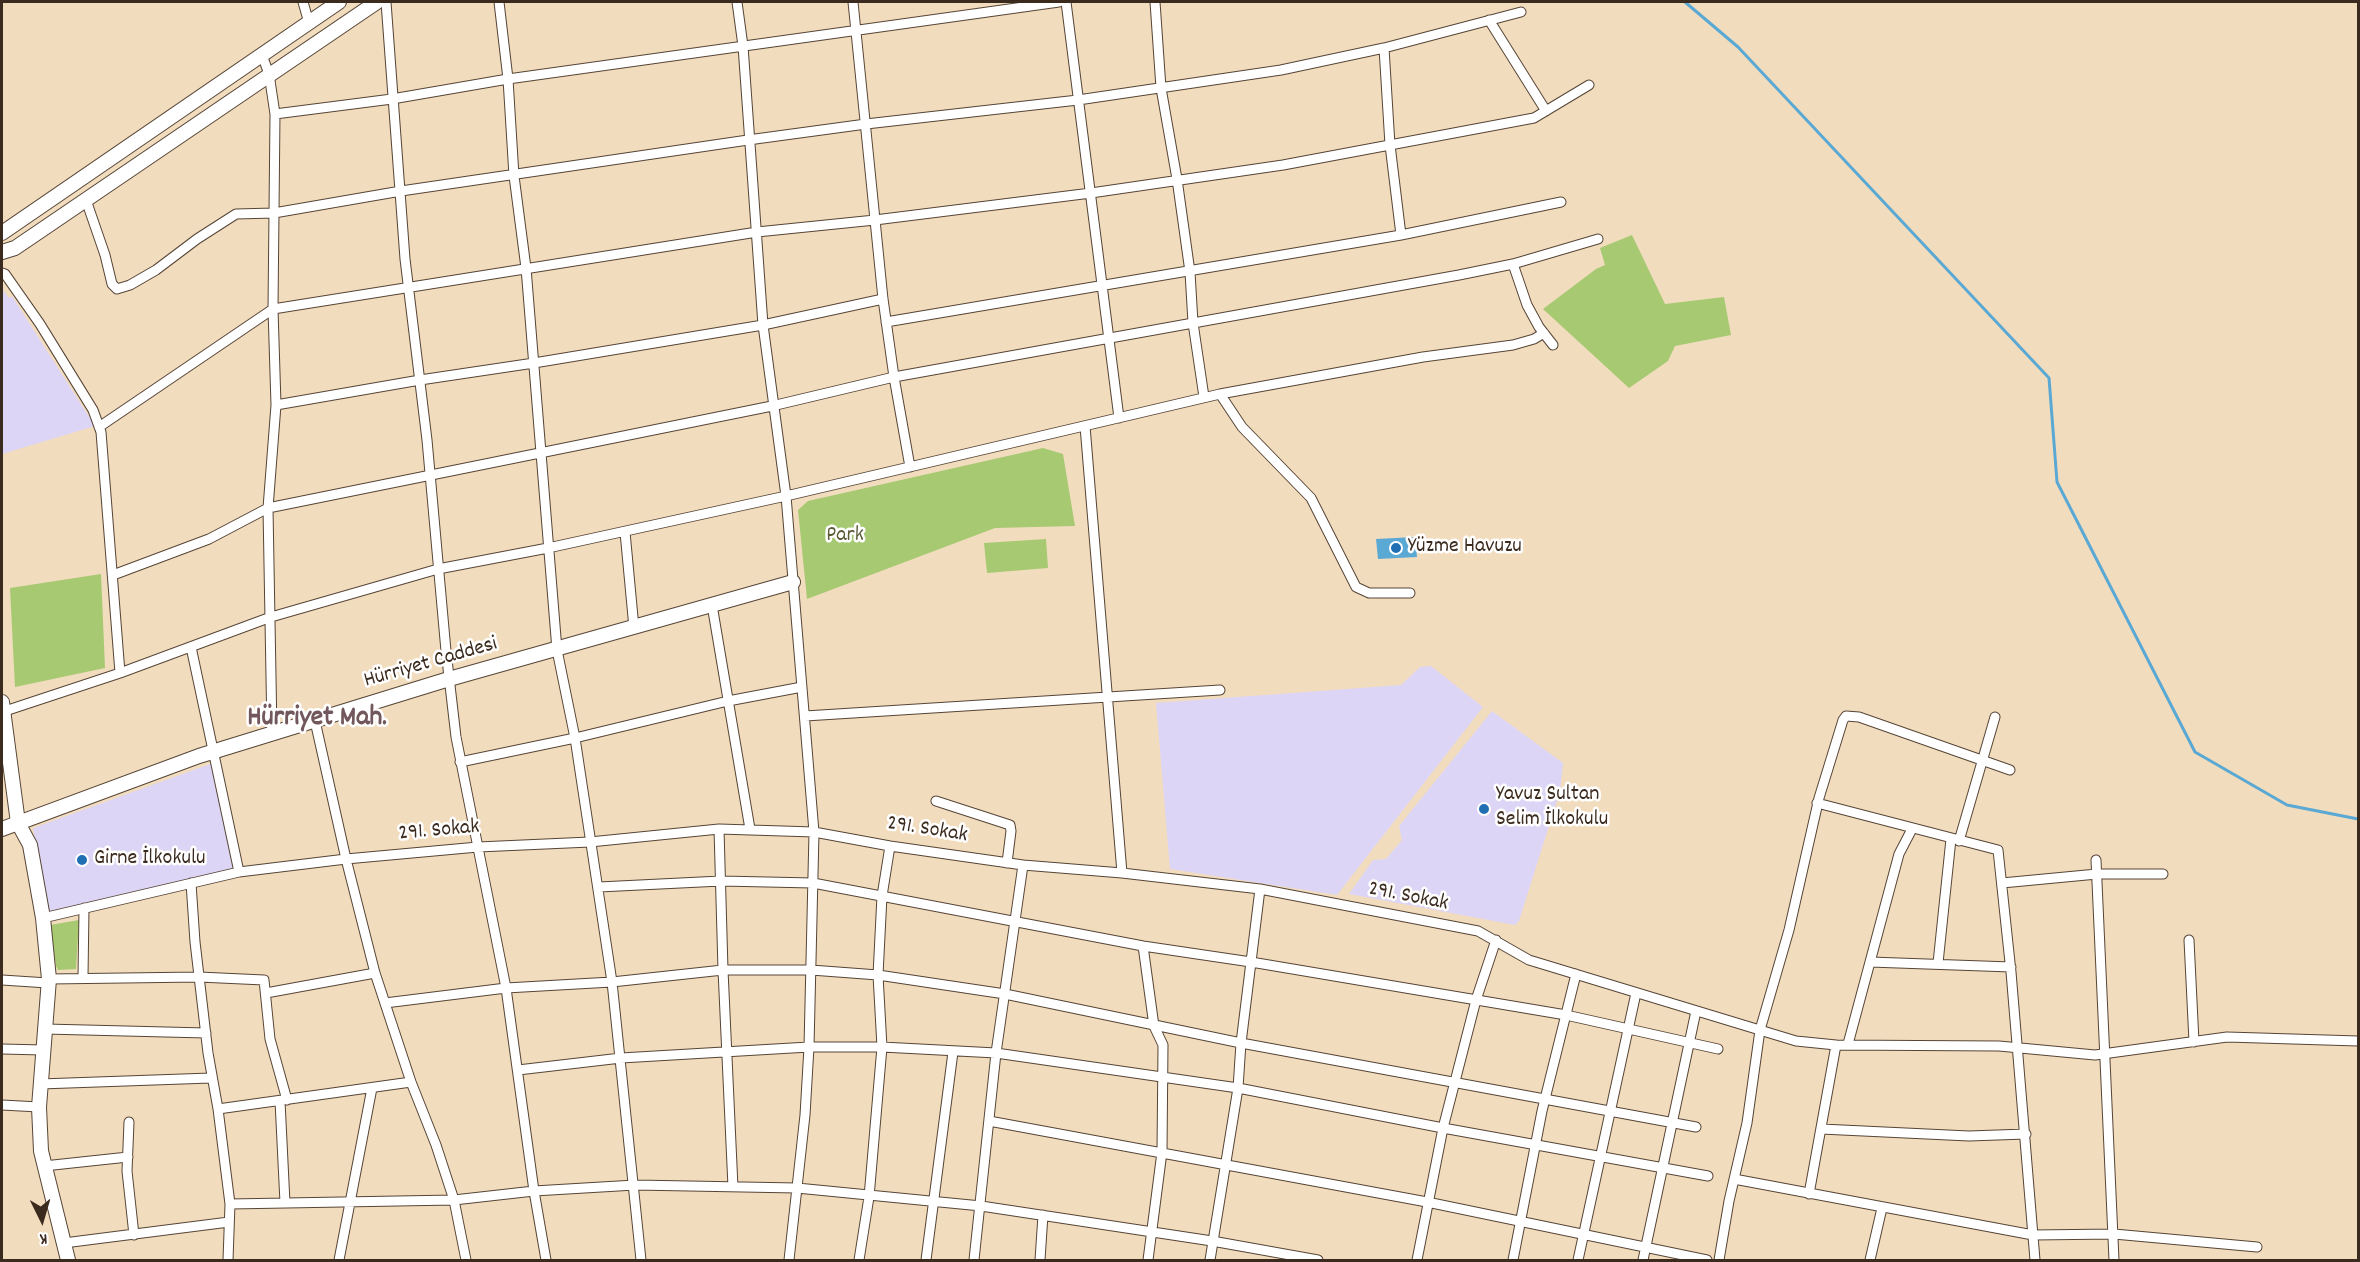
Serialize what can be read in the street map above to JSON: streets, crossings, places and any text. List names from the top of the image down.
{
  "streets": {
    "street": ["Hürriyet Caddesi", "291. Sokak"]
  },
  "districts": ["Hürriyet Mah."],
  "parks": ["Park"],
  "places": ["Yüzme Havuzu", "Yavuz Sultan Selim İlkokulu", "Girne İlkokulu"],
  "north": "bottom"
}
